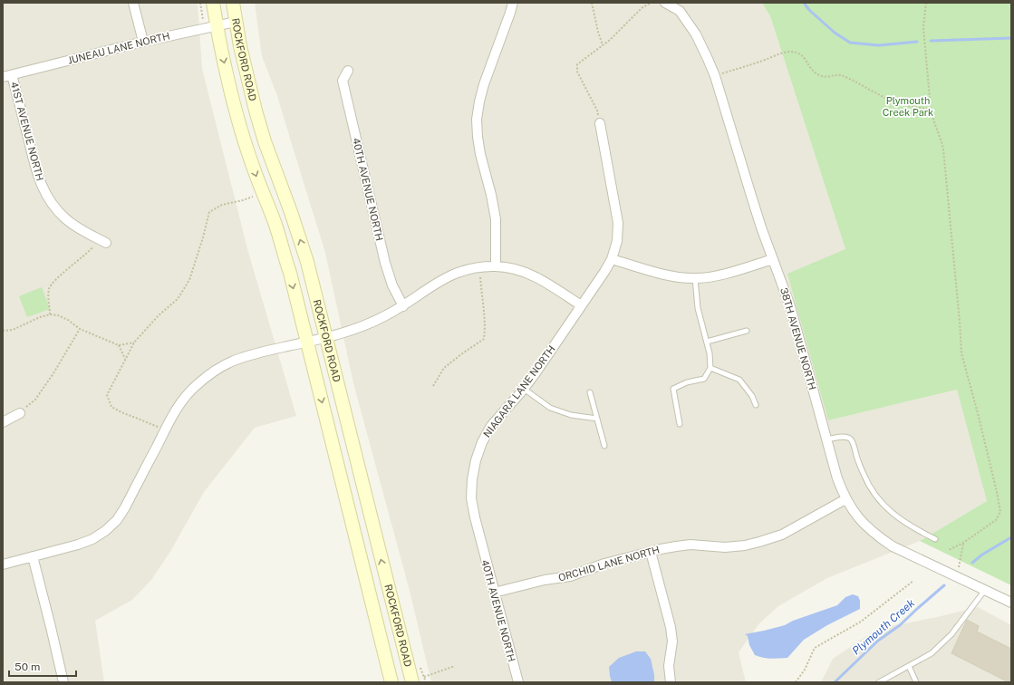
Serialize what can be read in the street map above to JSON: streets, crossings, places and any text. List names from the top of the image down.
{
  "streets": {
    "main road": ["ROCKFORD ROAD"],
    "street": [
      "JUNEAU LANE NORTH",
      "41ST AVENUE NORTH",
      "40TH AVENUE NORTH",
      "38TH AVENUE NORTH",
      "NIAGARA LANE NORTH",
      "ORCHID LANE NORTH"
    ]
  },
  "crossings": [
    ["JUNEAU LANE NORTH", "ROCKFORD ROAD"],
    ["JUNEAU LANE NORTH", "41ST AVENUE NORTH"],
    ["40TH AVENUE NORTH", "NIAGARA LANE NORTH"],
    ["40TH AVENUE NORTH", "ORCHID LANE NORTH"],
    ["38TH AVENUE NORTH", "ORCHID LANE NORTH"]
  ],
  "water": ["Plymouth Creek"],
  "parks": ["Plymouth Creek Park"],
  "scale_bar": "50 m"
}
